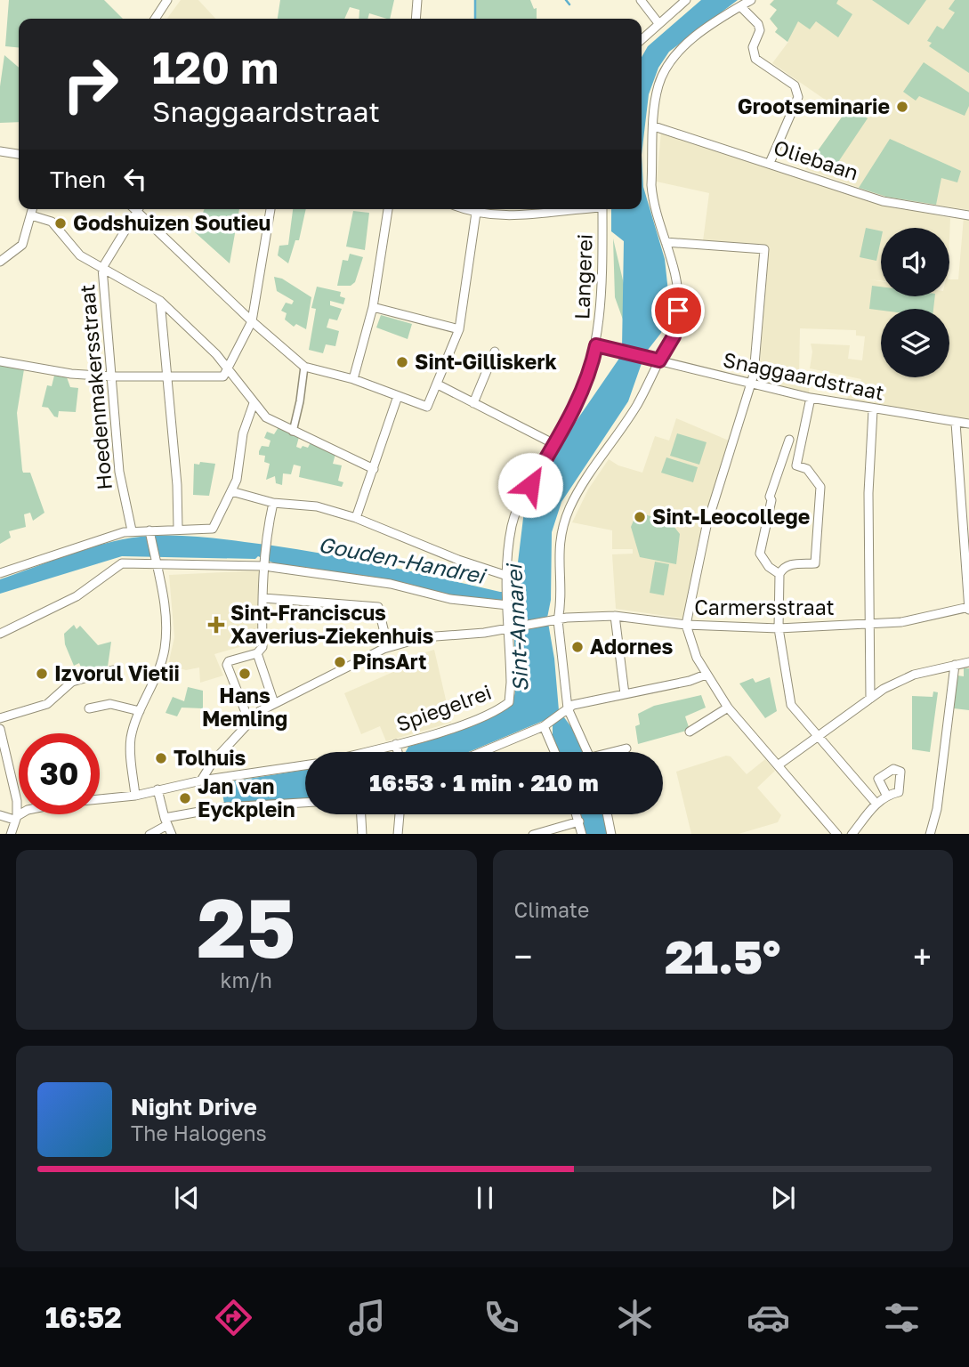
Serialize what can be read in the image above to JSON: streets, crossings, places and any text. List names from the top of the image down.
{
  "streets": {
    "street": [
      "Oliebaan",
      "Langerei",
      "Snaggaardstraat",
      "Hoedenmakersstraat",
      "Carmersstraat",
      "Spiegelrei"
    ]
  },
  "crossings": [
    ["Langerei", "Snaggaardstraat"],
    ["Carmersstraat", "Spiegelrei"]
  ],
  "water": ["Gouden-Handrei", "Sint-Annarei"],
  "places": {
    "other": [
      "Grootseminarie",
      "Godshuizen Soutieu",
      "Sint-Gilliskerk",
      "Sint-Leocollege",
      "Adornes",
      "PinsArt",
      "Izvorul Vietii",
      "Hans Memling",
      "Tolhuis",
      "Jan van Eyckplein"
    ],
    "health": ["Sint-Franciscus Xaverius-Ziekenhuis"]
  },
  "page": {
    "turn": ["120 m", "Snaggaardstraat"],
    "then": "Then",
    "limit": "30",
    "trip": "16:53 · 1 min · 210 m",
    "tile": [
      ["25", "km/h"],
      "Climate"
    ],
    "heat": ["−", "21.5°", "+"],
    "song": ["Night Drive", "The Halogens"],
    "tabs": "16:52"
  }
}
